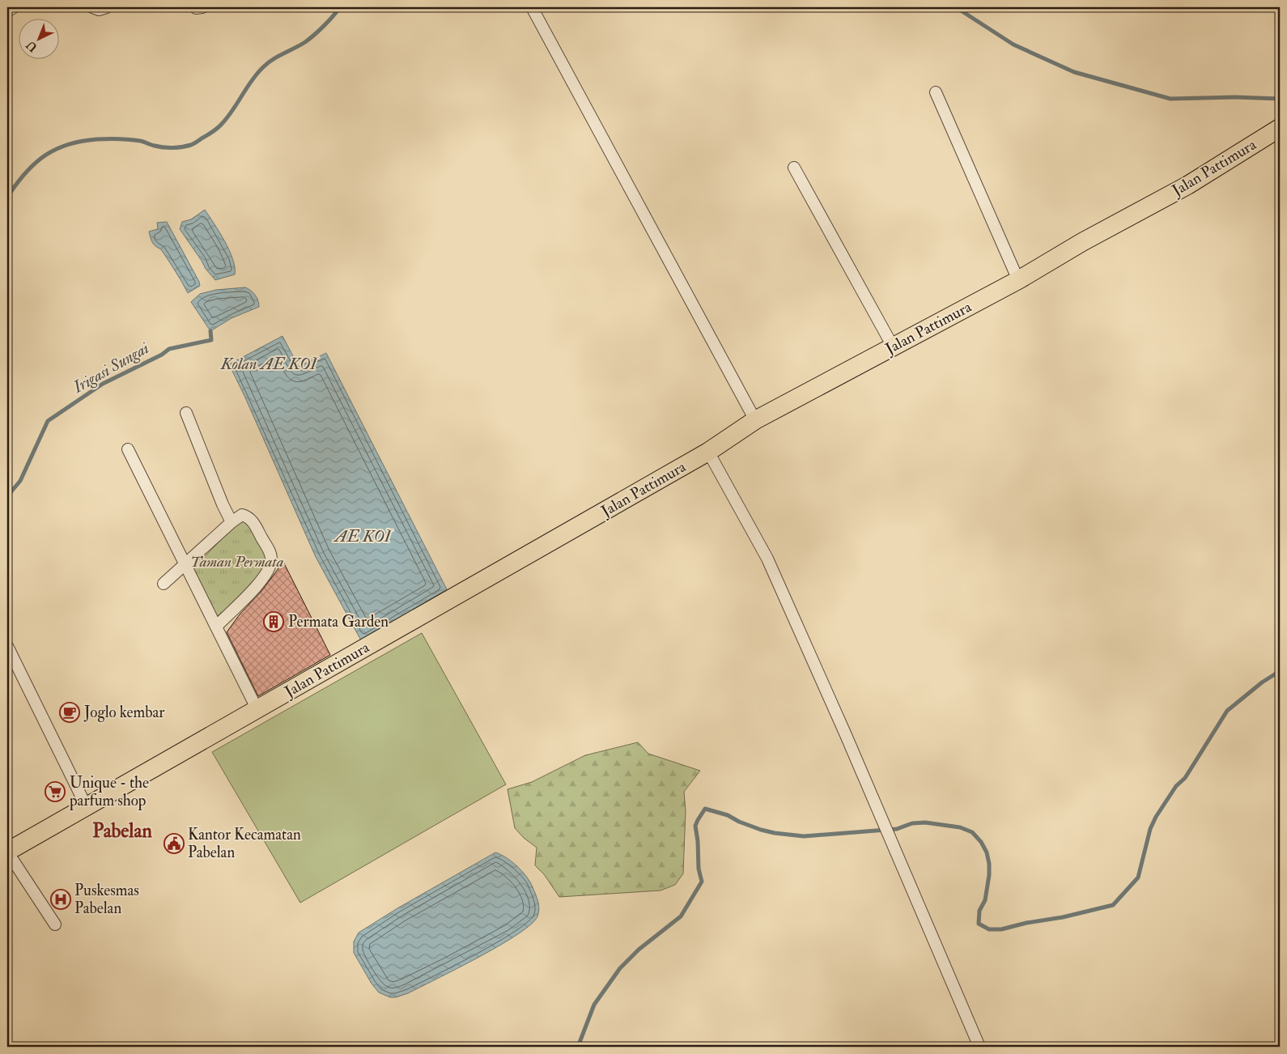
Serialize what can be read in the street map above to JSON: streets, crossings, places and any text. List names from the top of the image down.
{
  "streets": {
    "main road": ["Jalan Pattimura"]
  },
  "districts": ["Pabelan"],
  "water": ["Kolan AE KOI", "Irigasi Sungai", "AE KOI"],
  "parks": ["Taman Permata"],
  "places": {
    "building": ["Permata Garden"],
    "cafe": ["Joglo kembar"],
    "supermarket": ["Unique - the parfum shop"],
    "public building": ["Kantor Kecamatan Pabelan"],
    "hospital": ["Puskesmas Pabelan"]
  },
  "north": "bottom left"
}
